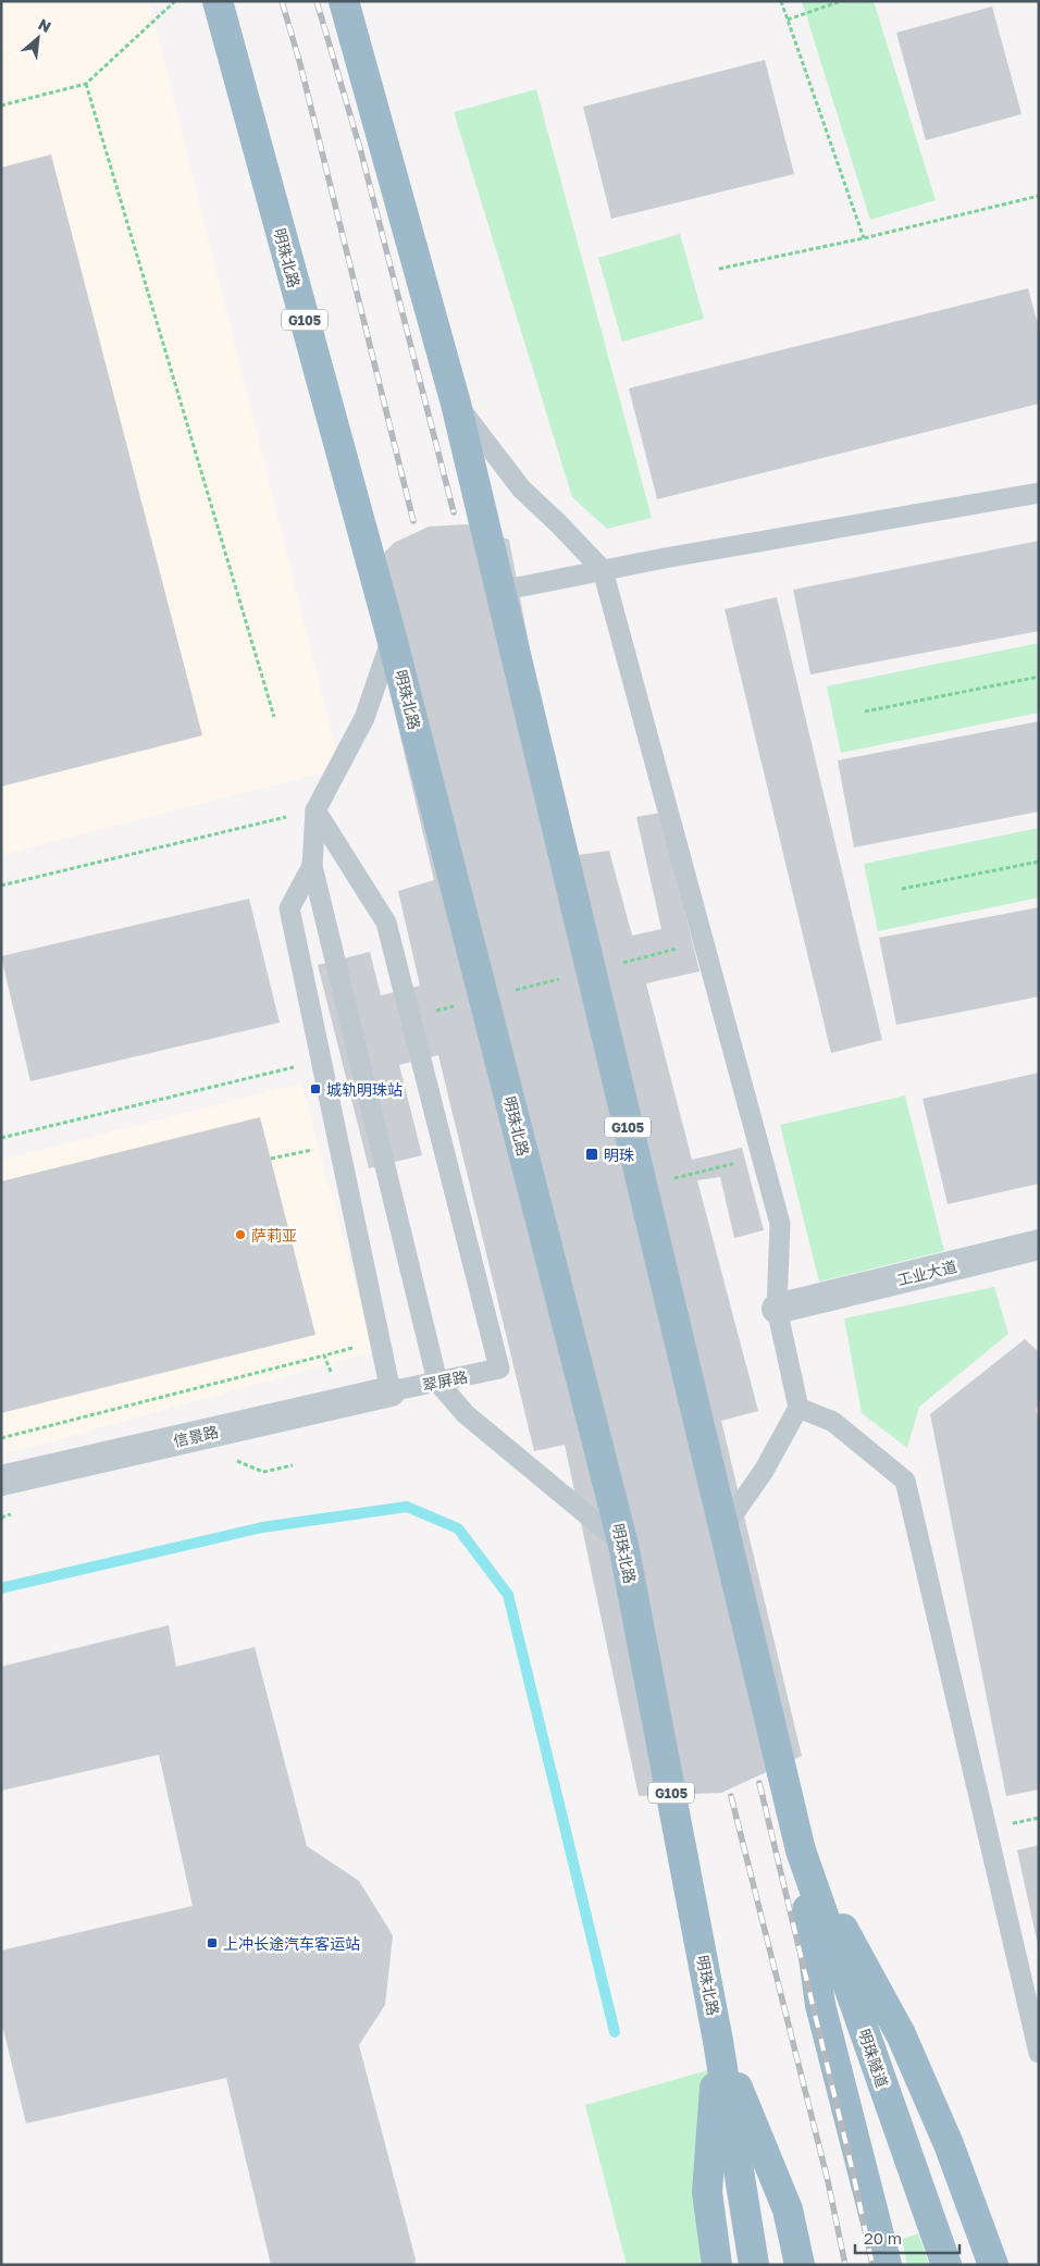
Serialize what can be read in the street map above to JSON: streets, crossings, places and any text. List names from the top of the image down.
{
  "streets": {
    "highway": ["明珠北路", "G105", "明珠隧道"],
    "street": ["工业大道", "信景路"],
    "lane": ["翠屏路"]
  },
  "crossings": [
    ["G105", "明珠隧道"],
    ["翠屏路", "信景路"]
  ],
  "places": {
    "transit": ["城轨明珠站", "明珠", "上冲长途汽车客运站"],
    "other": ["萨莉亚"]
  },
  "scale_bar": "20 m",
  "north": "top right"
}
